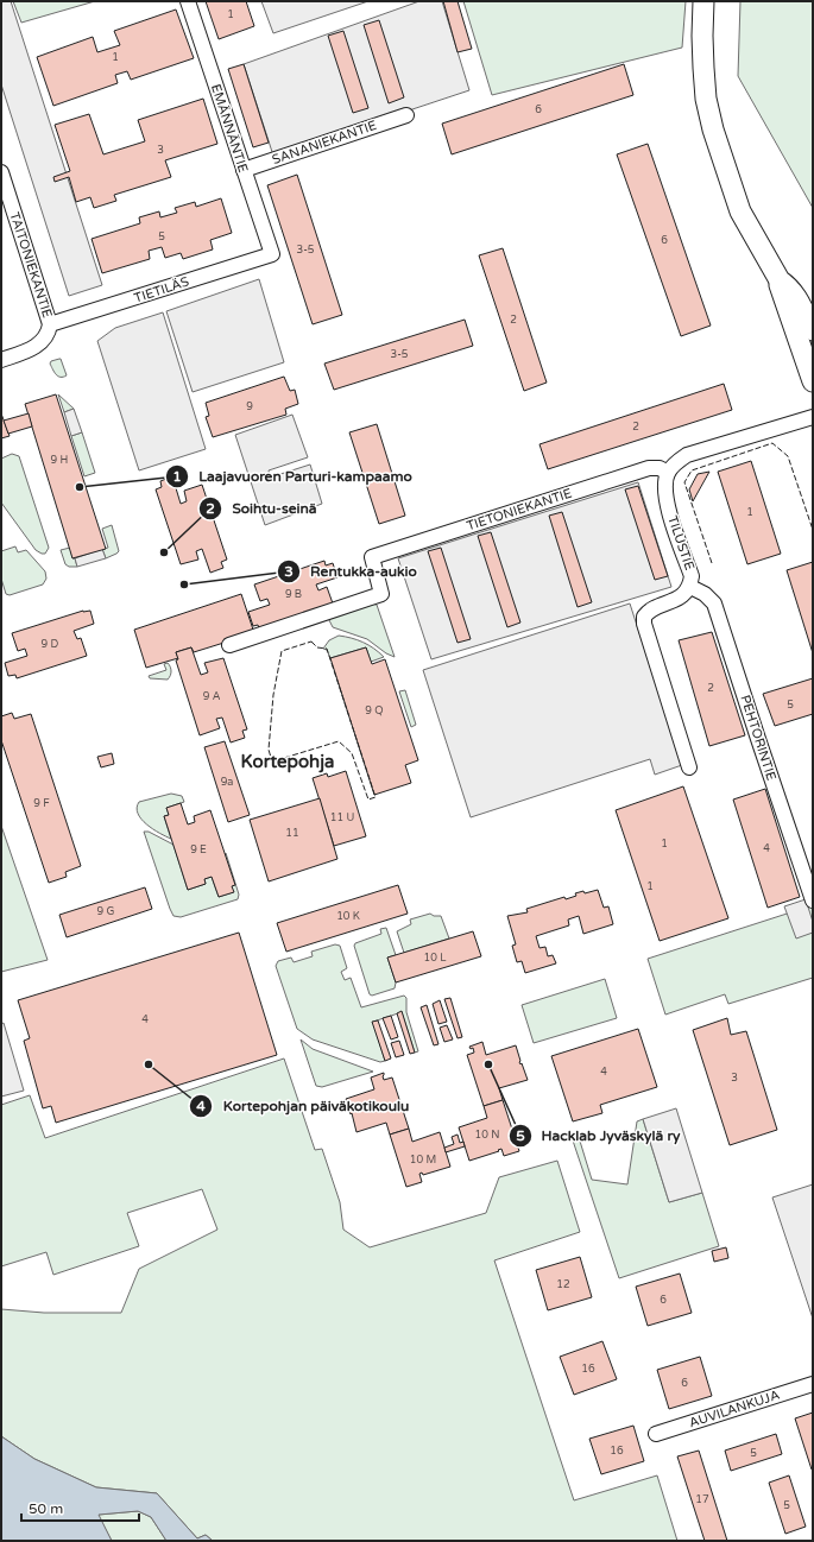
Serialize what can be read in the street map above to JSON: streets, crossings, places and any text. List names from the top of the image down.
{
  "streets": {
    "street": [
      "EMÄNNÄNTIE",
      "SANANIEKANTIE",
      "TAITONIEKANTIE",
      "TIETILÄS",
      "TIETONIEKANTIE",
      "TILUSTIE",
      "PEHTORINTIE",
      "AUVILANKUJA"
    ]
  },
  "crossings": [
    ["EMÄNNÄNTIE", "SANANIEKANTIE"],
    ["EMÄNNÄNTIE", "TIETILÄS"],
    ["TAITONIEKANTIE", "TIETILÄS"],
    ["TIETONIEKANTIE", "TILUSTIE"],
    ["TILUSTIE", "PEHTORINTIE"]
  ],
  "districts": ["Kortepohja"],
  "places": [
    "Laajavuoren Parturi-kampaamo",
    "Soihtu-seinä",
    "Rentukka-aukio",
    "Kortepohjan päiväkotikoulu",
    "Hacklab Jyväskylä ry"
  ],
  "house_numbers": [
    "1",
    "1",
    "6",
    "3",
    "5",
    "6",
    "3-5",
    "2",
    "3-5",
    "9",
    "2",
    "9 H",
    "1",
    "9 B",
    "9 D",
    "2",
    "9 A",
    "5",
    "9 Q",
    "9a",
    "9 F",
    "11 U",
    "11",
    "1",
    "4",
    "9 E",
    "1",
    "9 G",
    "10 K",
    "10 L",
    "4",
    "4",
    "3",
    "10 N",
    "10 M",
    "12",
    "6",
    "16",
    "6",
    "16",
    "5",
    "17",
    "5"
  ],
  "scale_bar": "50 m"
}
